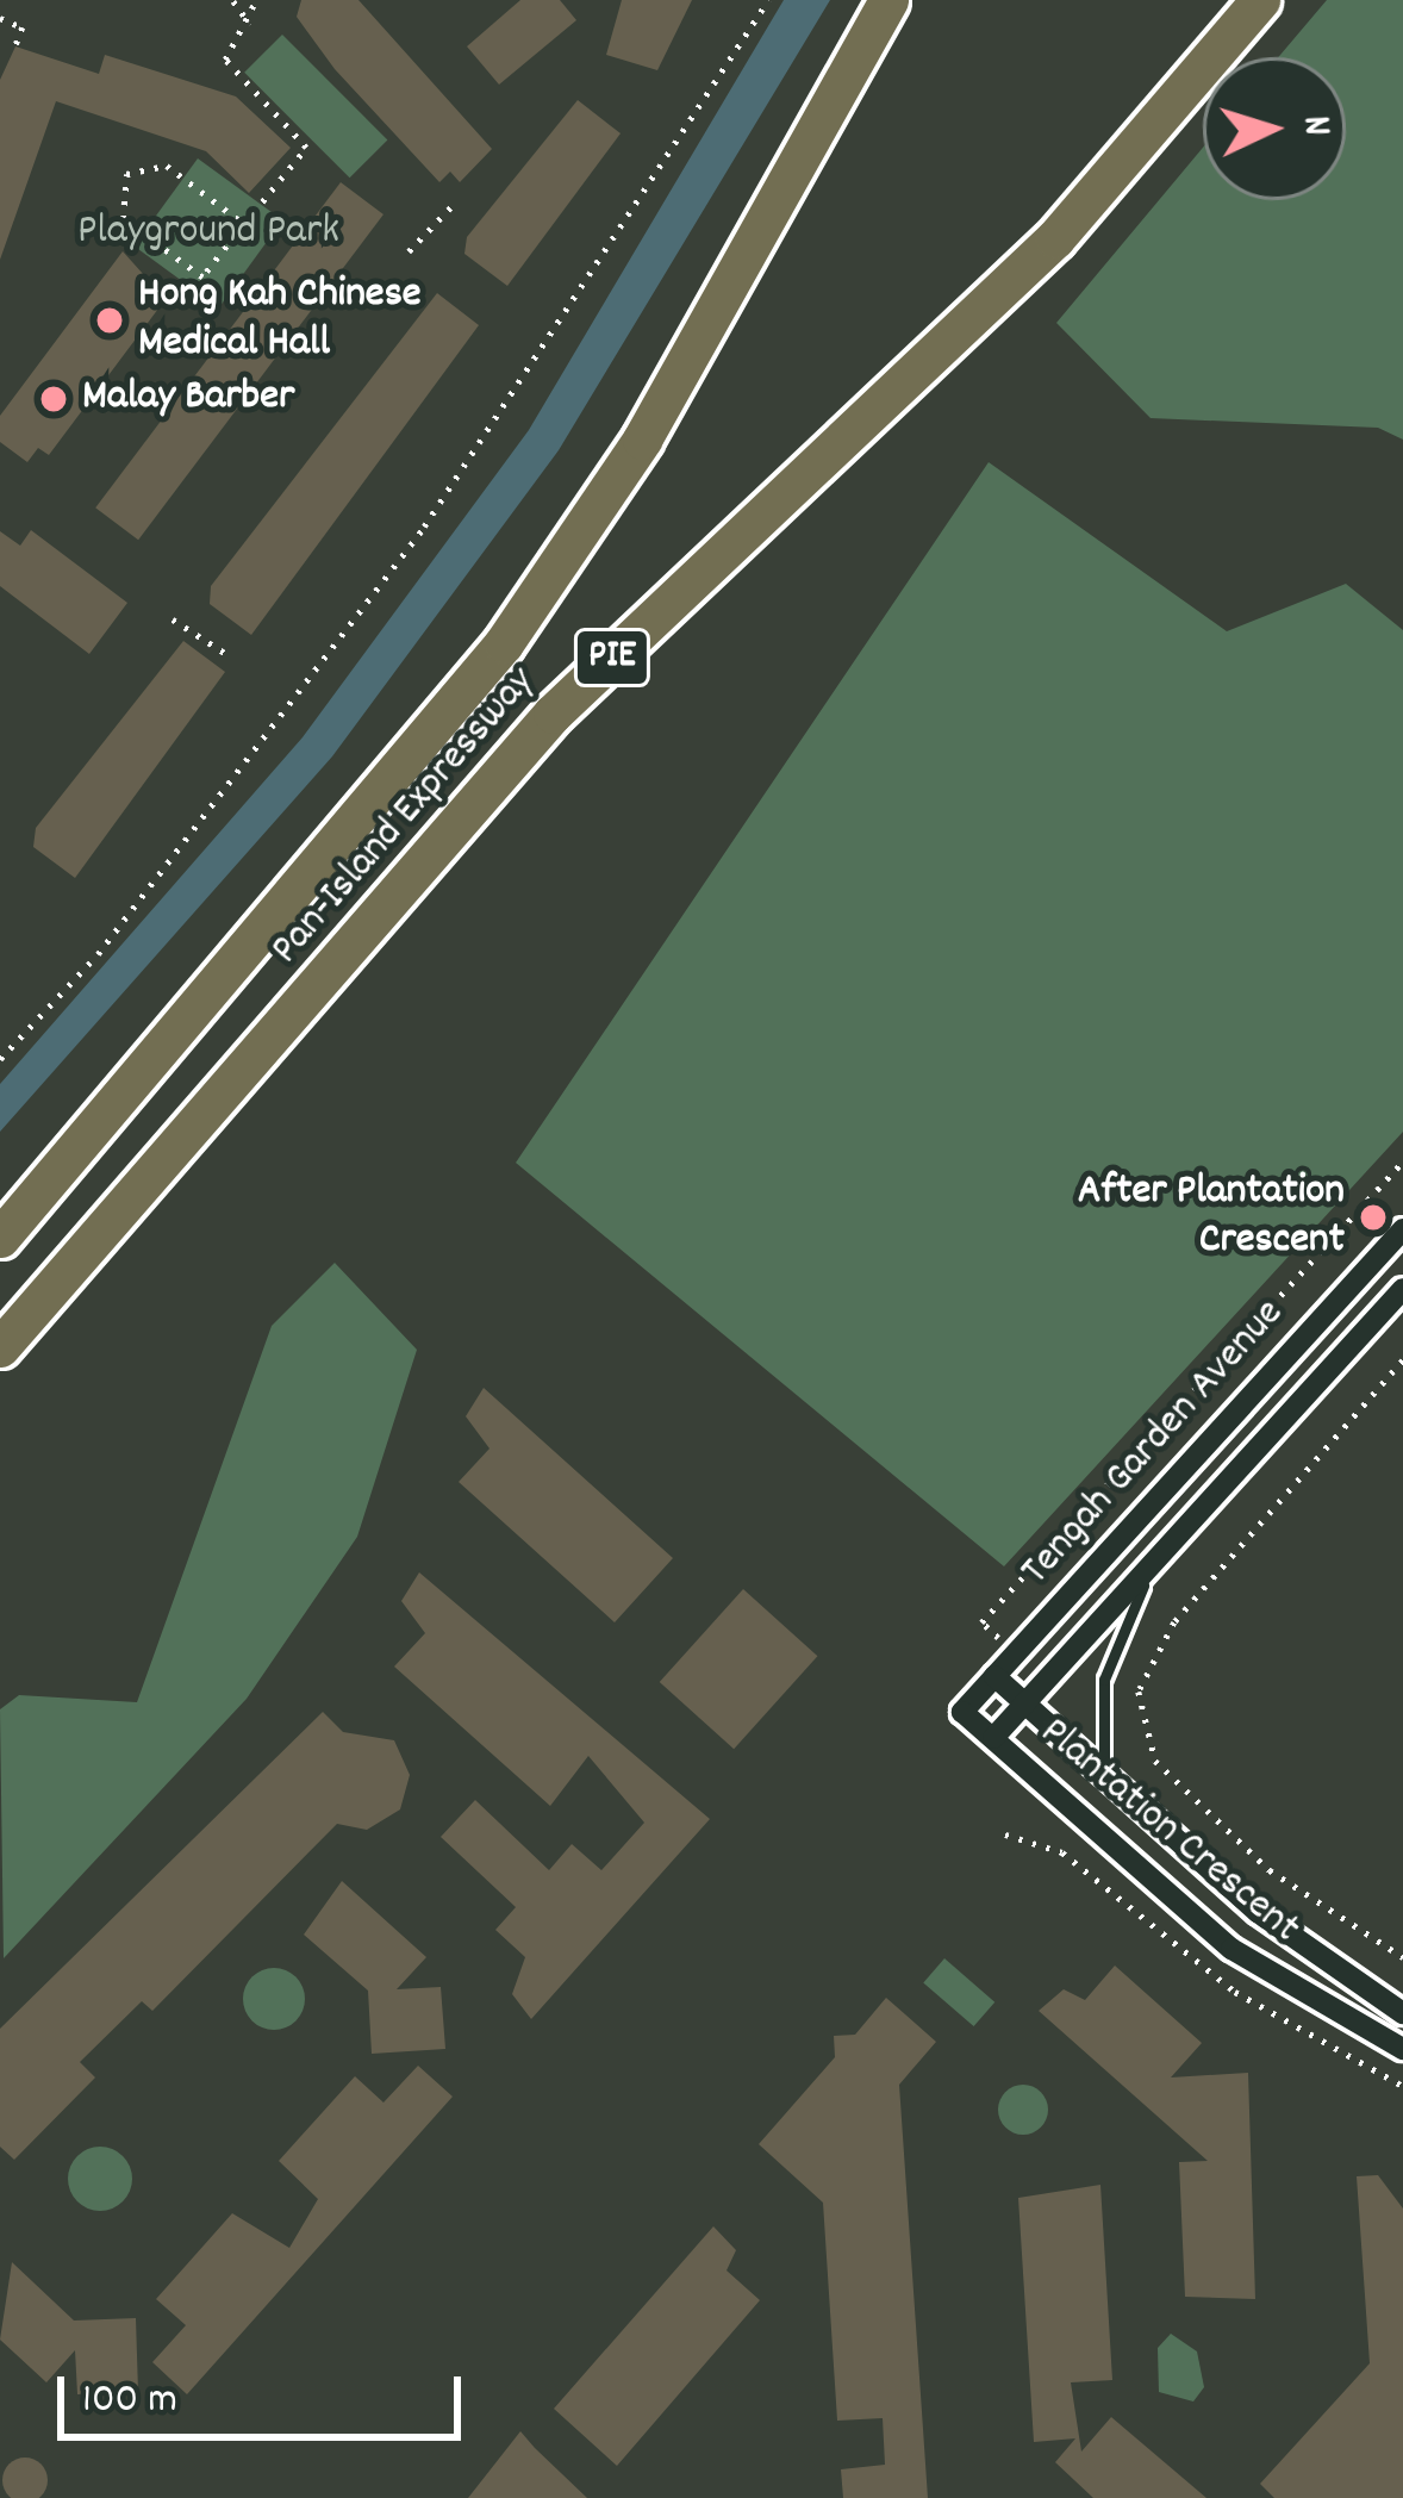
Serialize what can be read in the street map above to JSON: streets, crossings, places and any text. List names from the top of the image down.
{
  "streets": {
    "highway": ["PIE", "Pan-Island Expressway"],
    "street": ["Tengah Garden Avenue", "Plantation Crescent"]
  },
  "crossings": [
    ["Tengah Garden Avenue", "Plantation Crescent"]
  ],
  "parks": ["Playground Park"],
  "places": ["Hong Kah Chinese Medical Hall", "Malay Barber", "After Plantation Crescent"],
  "scale_bar": "100 m",
  "north": "right"
}
